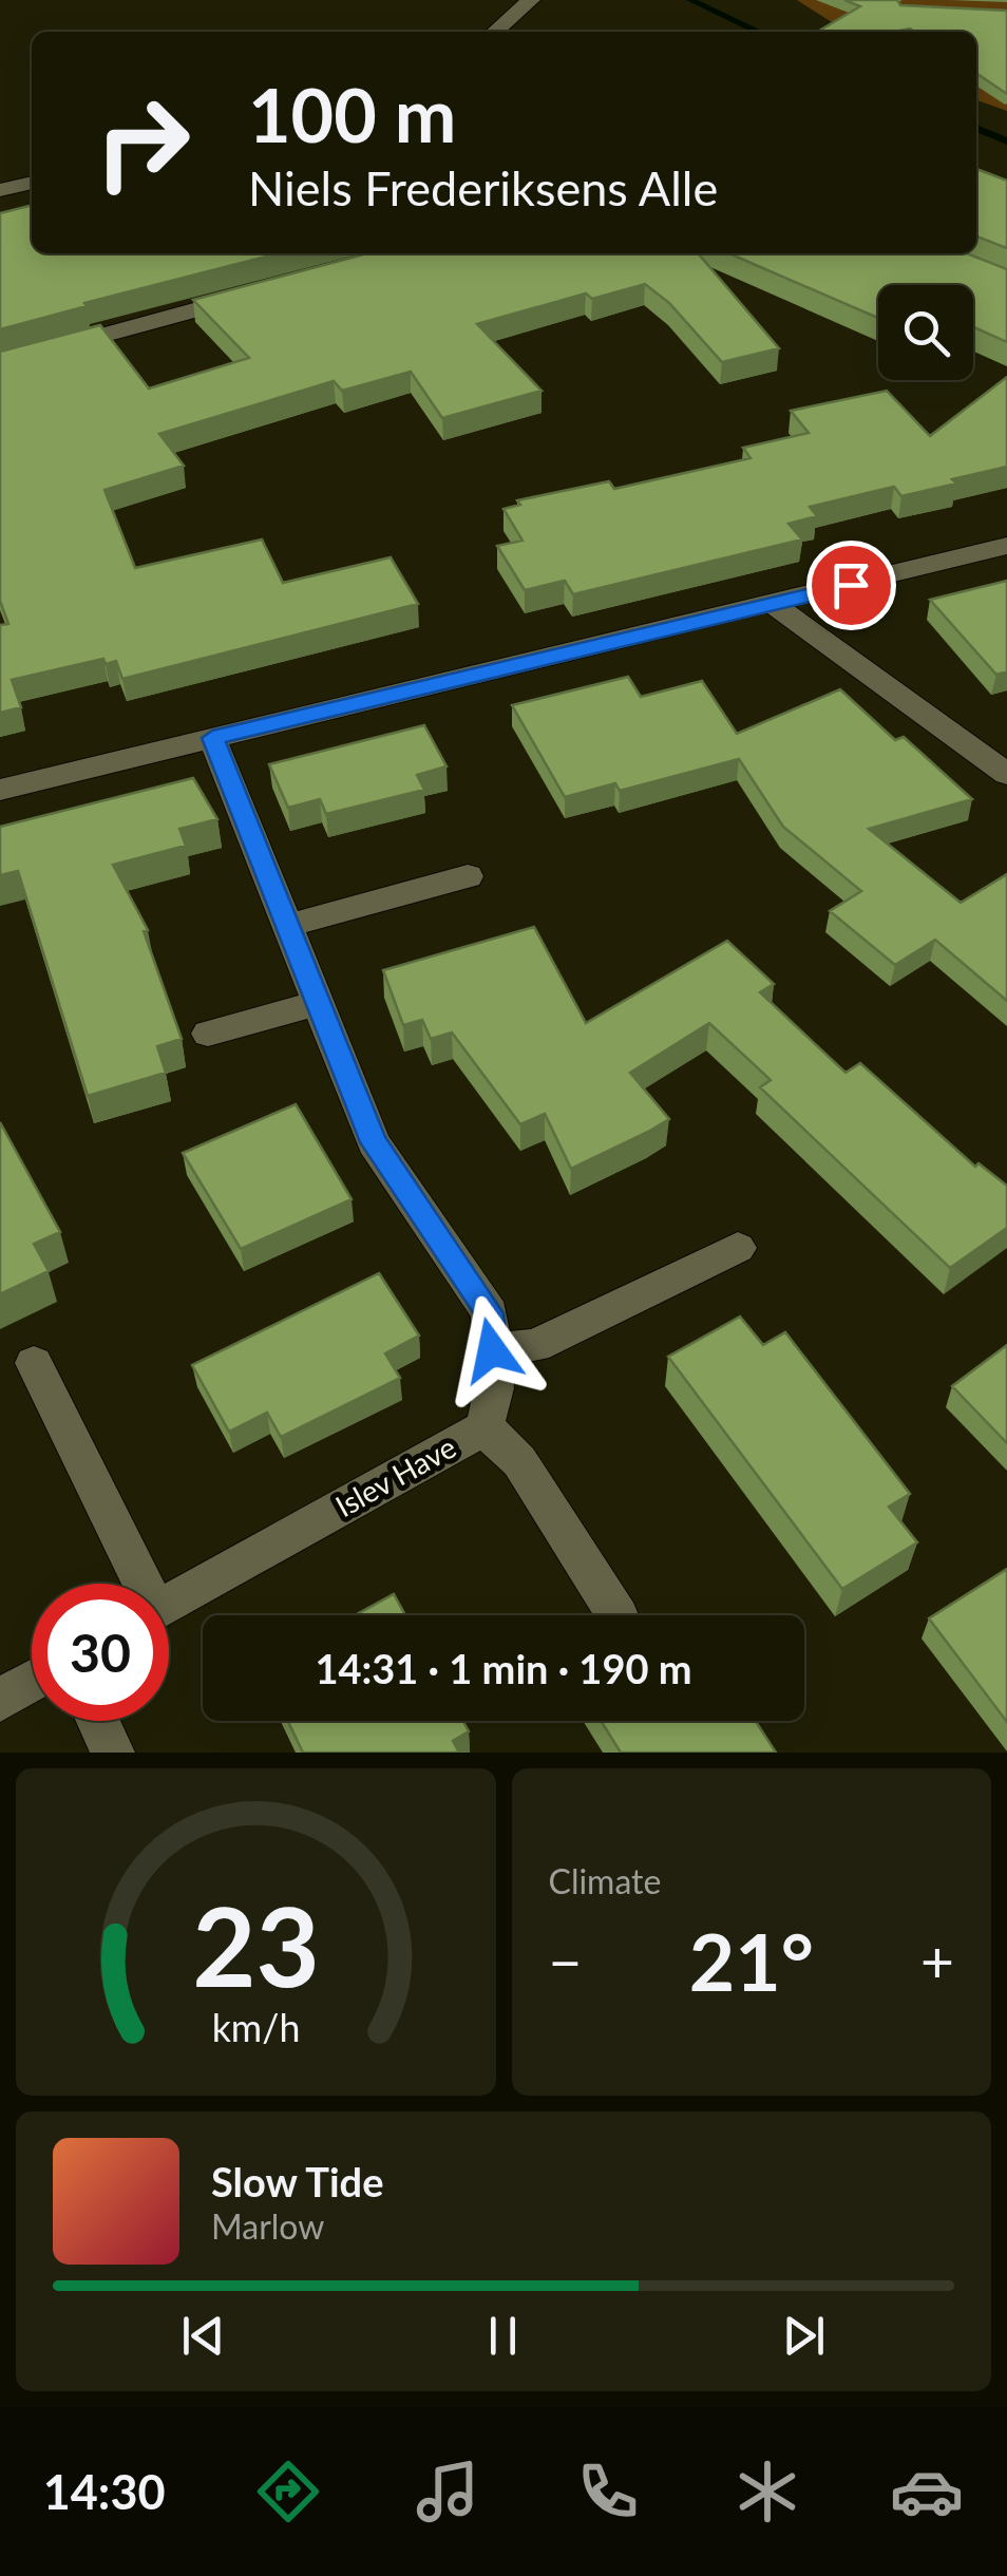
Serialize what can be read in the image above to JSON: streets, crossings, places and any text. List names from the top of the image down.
{
  "streets": {
    "street": ["Islev Have"]
  },
  "page": {
    "turn": ["100 m", "Niels Frederiksens Alle"],
    "limit": "30",
    "trip": "14:31 · 1 min · 190 m",
    "tile": "Climate",
    "heat": ["−", "21°", "+"],
    "song": ["Slow Tide", "Marlow"],
    "tabs": "14:30",
    "gauge": ["23", "km/h"]
  }
}
